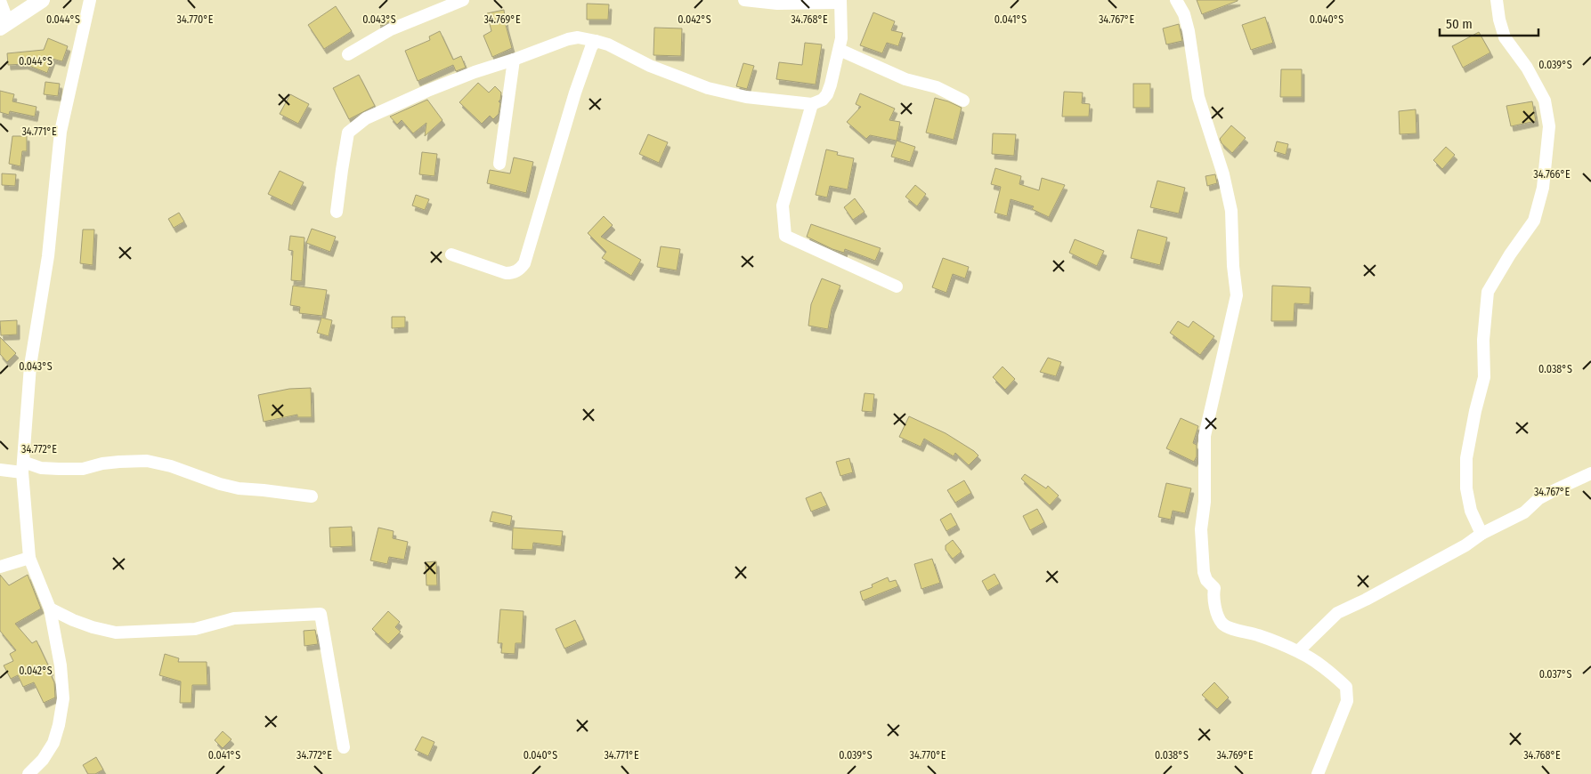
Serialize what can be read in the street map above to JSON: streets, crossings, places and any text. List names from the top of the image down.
{
  "scale_bar": "50 m",
  "coordinates": [
    "0.044°S",
    "0.043°S",
    "0.042°S",
    "0.041°S",
    "0.040°S",
    "34.770°E",
    "34.769°E",
    "34.768°E",
    "34.767°E",
    "0.039°S",
    "34.771°E",
    "34.766°E",
    "0.038°S",
    "34.772°E",
    "0.037°S"
  ]
}
